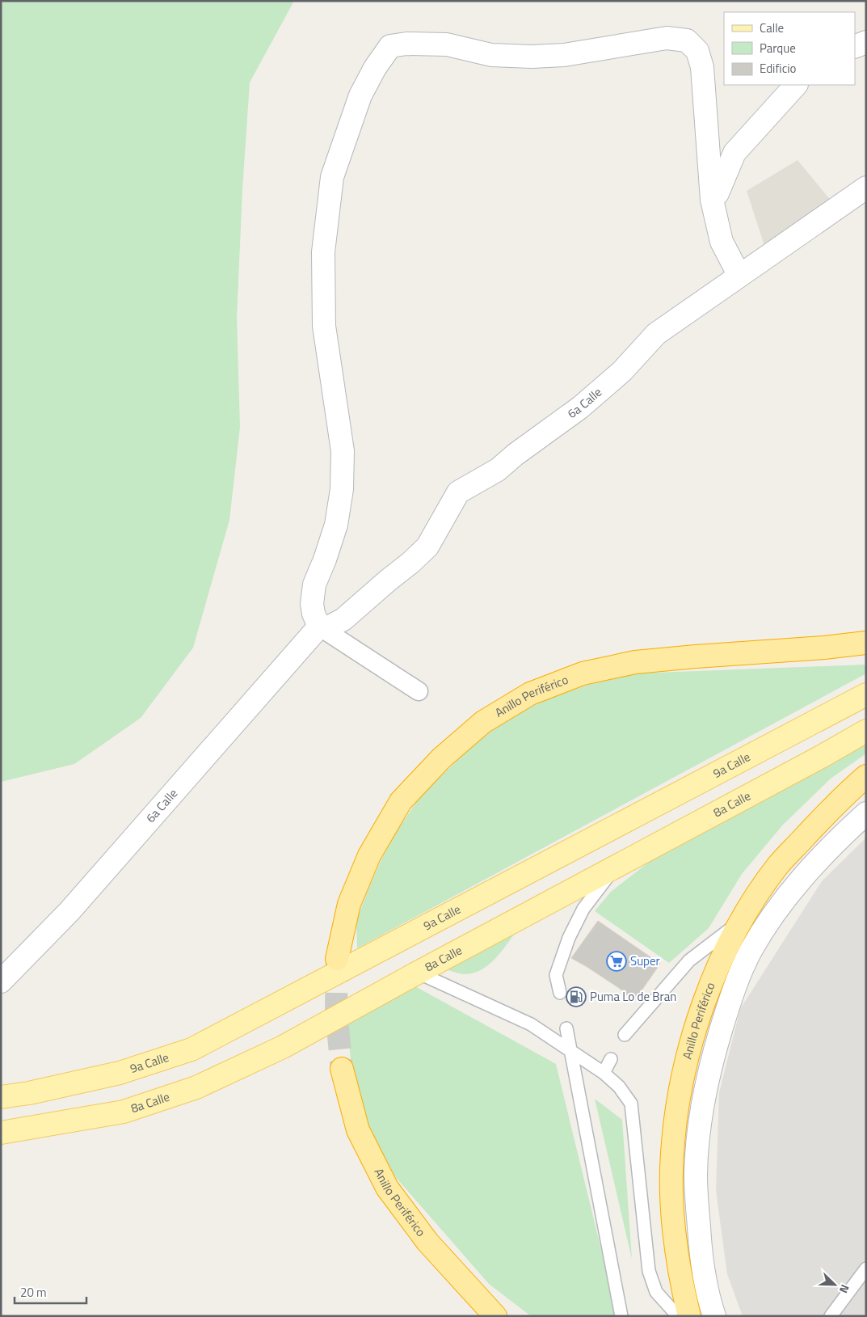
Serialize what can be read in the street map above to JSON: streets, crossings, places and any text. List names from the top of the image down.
{
  "streets": {
    "highway": ["Anillo Periférico"],
    "main road": ["9a Calle", "8a Calle"],
    "street": ["6a Calle"]
  },
  "places": {
    "supermarket": ["Super"],
    "fuel station": ["Puma Lo de Bran"]
  },
  "legend": ["Calle", "Parque", "Edificio"],
  "scale_bar": "20 m",
  "north": "bottom right"
}
